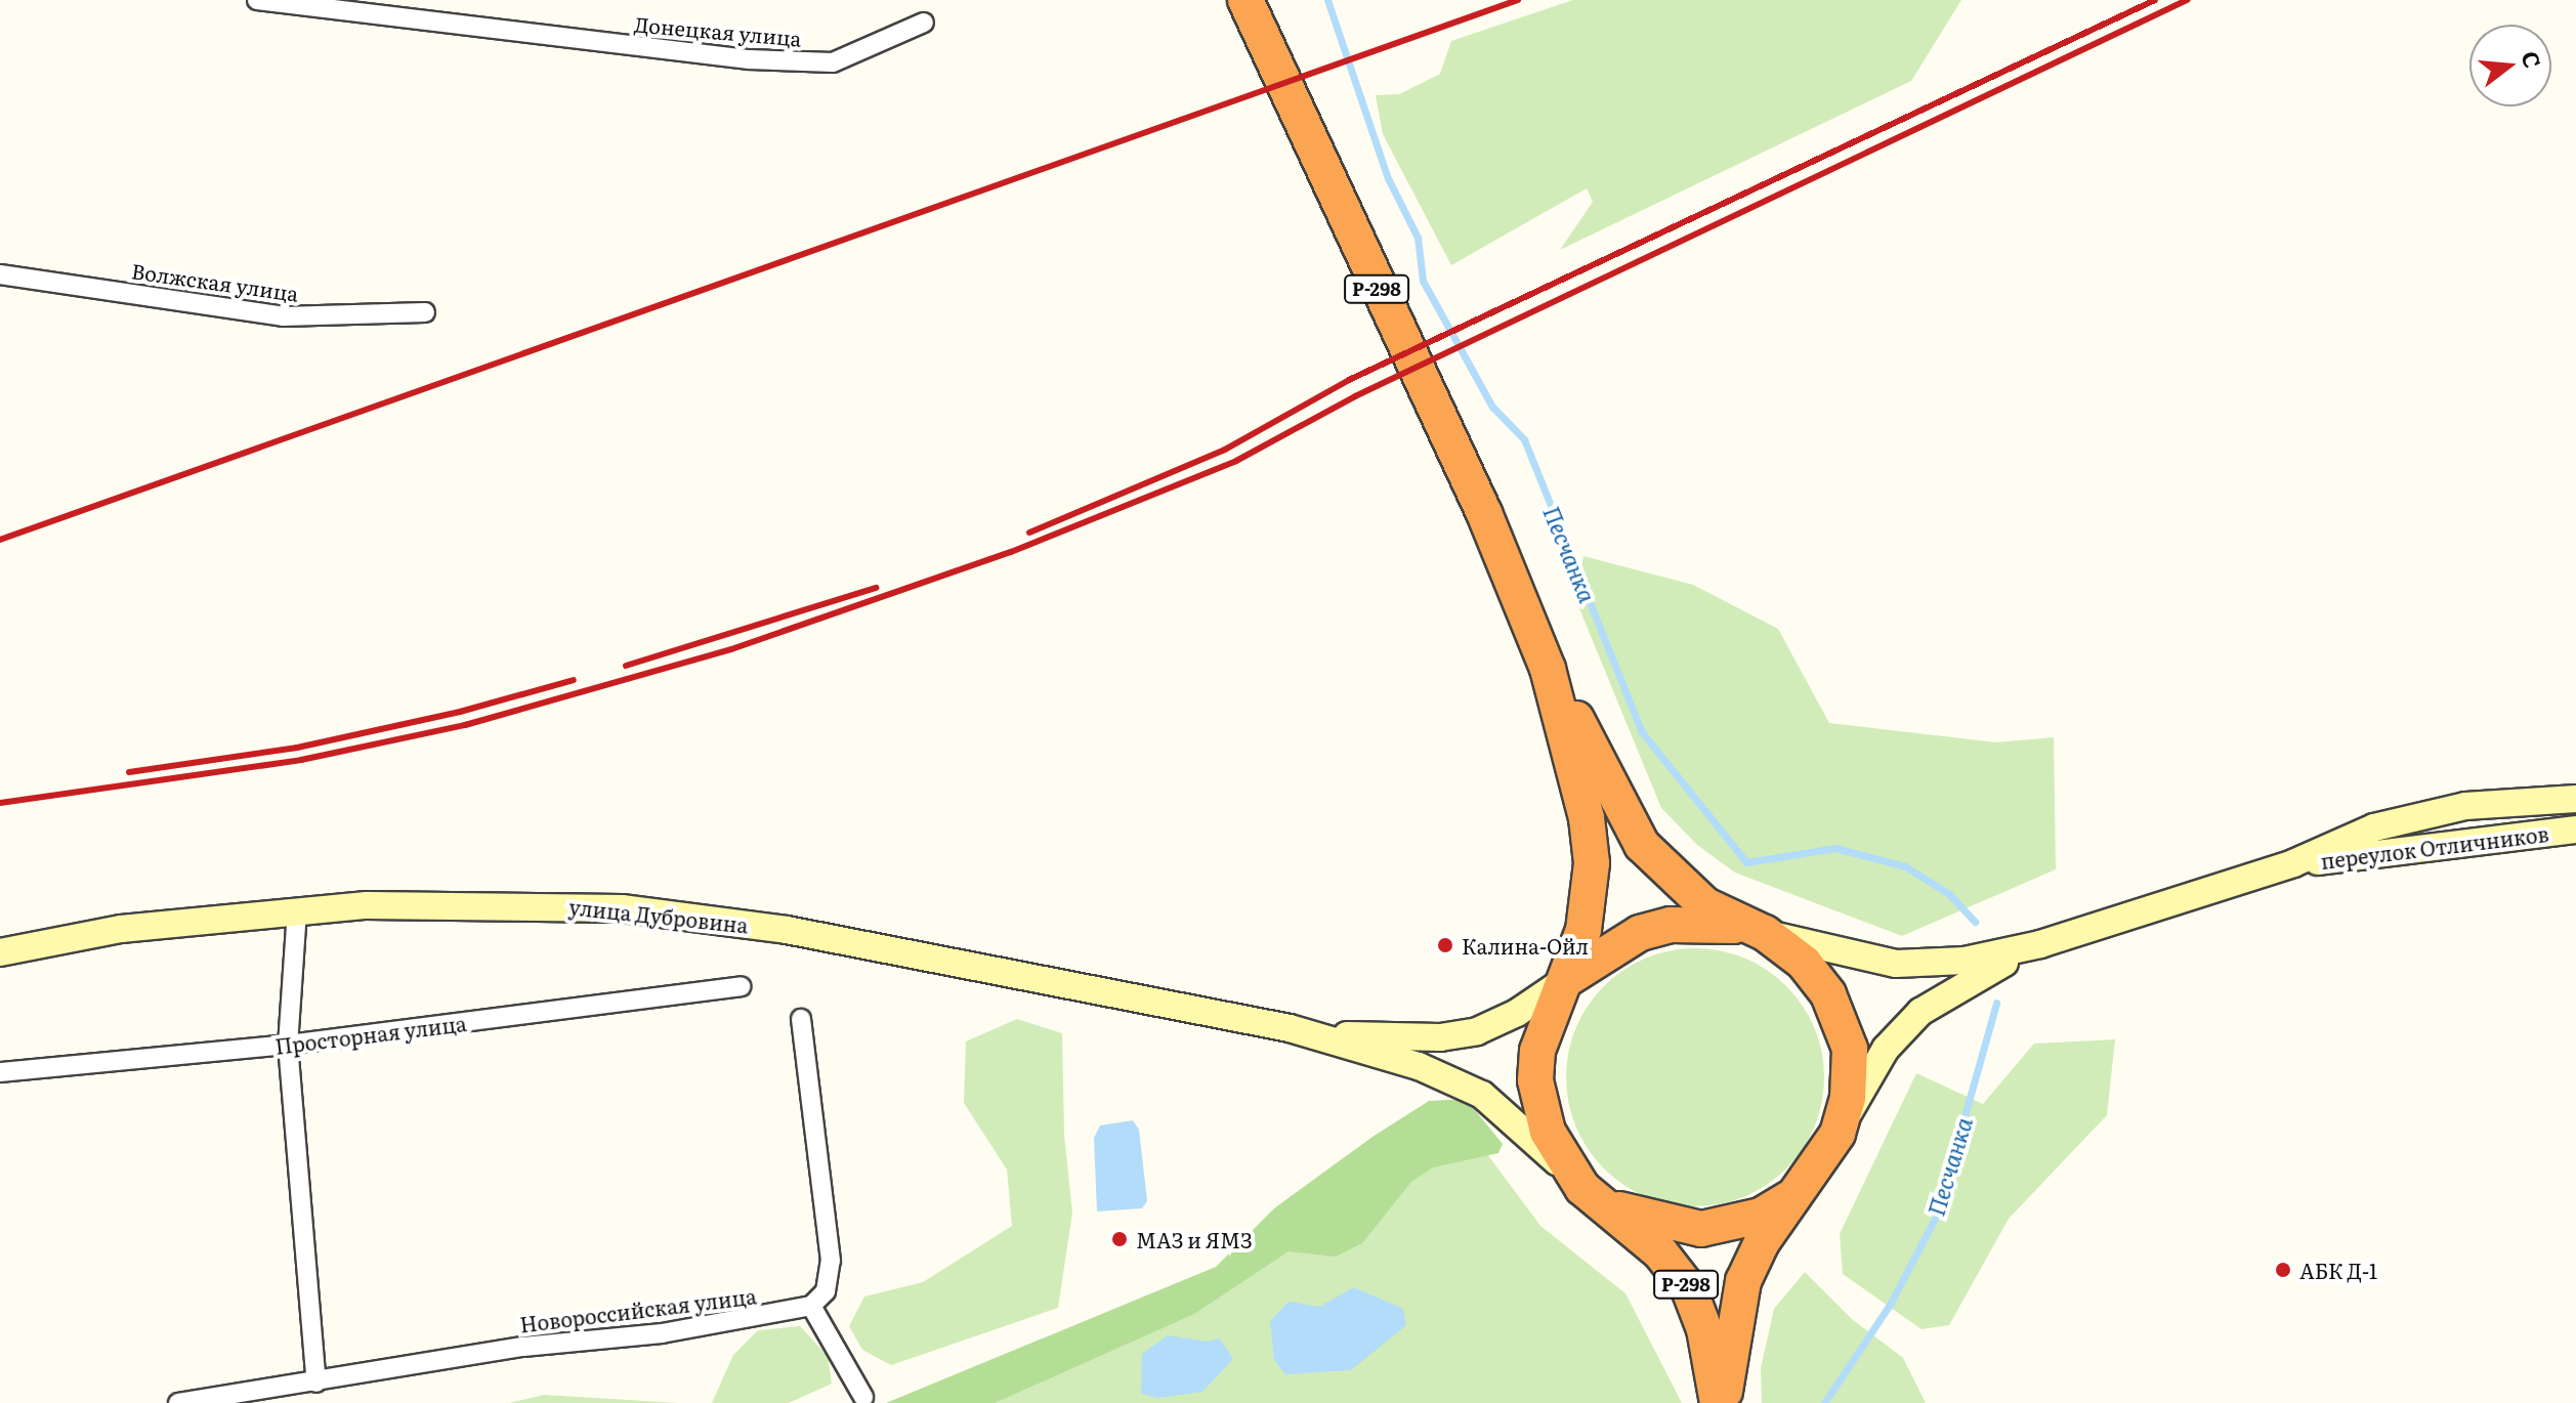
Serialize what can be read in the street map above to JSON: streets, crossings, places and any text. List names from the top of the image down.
{
  "streets": {
    "highway": ["Р-298"],
    "main road": ["переулок Отличников", "улица Дубровина"],
    "street": [
      "Донецкая улица",
      "Волжская улица",
      "Просторная улица",
      "Новороссийская улица"
    ]
  },
  "water": ["Песчанка"],
  "places": ["Калина-Ойл", "МАЗ и ЯМЗ", "АБК Д-1"],
  "north": "right"
}
